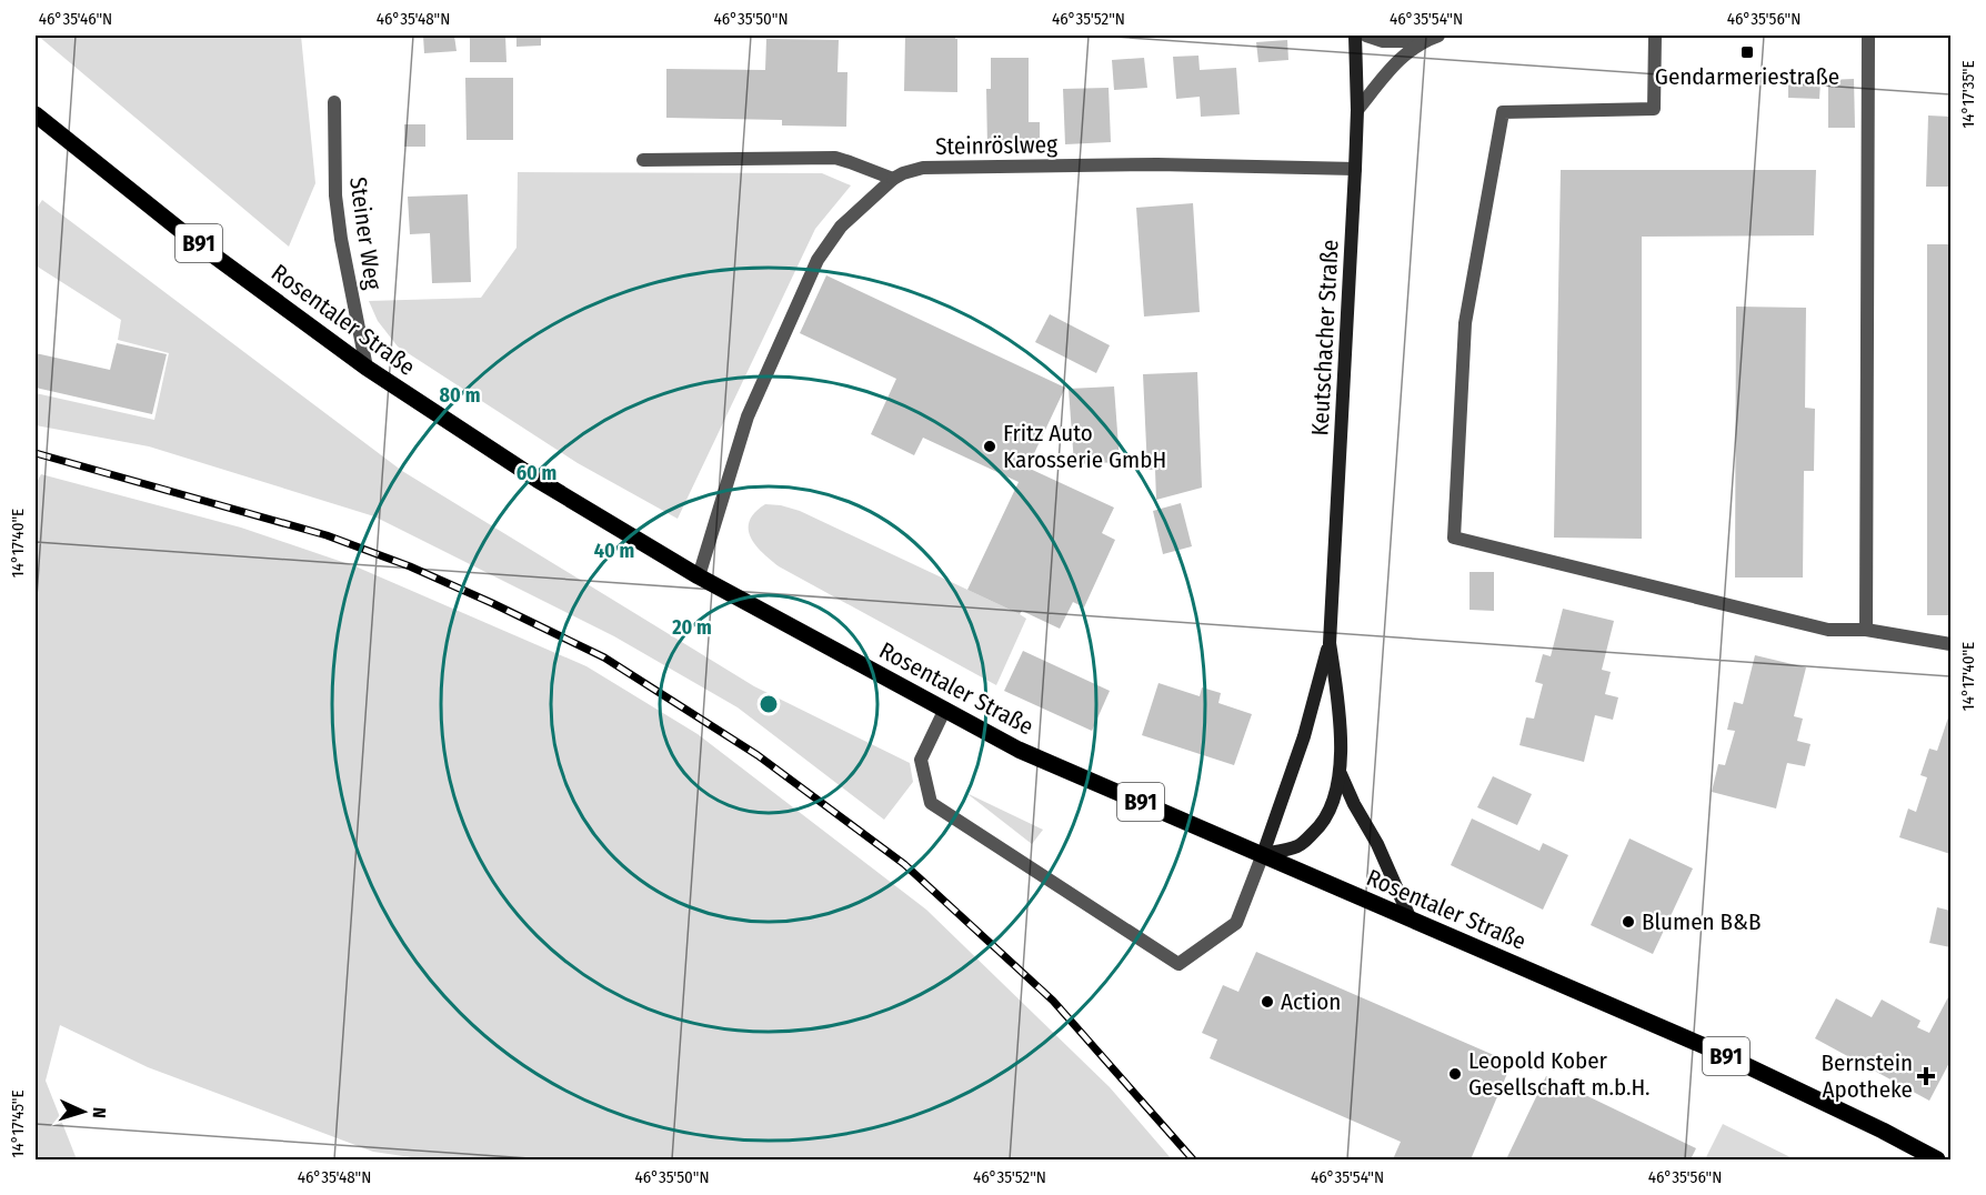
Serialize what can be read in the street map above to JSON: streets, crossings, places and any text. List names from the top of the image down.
{
  "streets": {
    "main road": ["B91", "Rosentaler Straße", "Keutschacher Straße"],
    "street": ["Steinröslweg", "Steiner Weg"]
  },
  "crossings": [
    ["Steinröslweg", "Keutschacher Straße"],
    ["Steiner Weg", "Rosentaler Straße"]
  ],
  "places": {
    "transit": ["Gendarmeriestraße"],
    "other": [
      "Fritz Auto Karosserie GmbH",
      "Blumen B&B",
      "Action",
      "Leopold Kober Gesellschaft m.b.H."
    ],
    "health": ["Bernstein Apotheke"]
  },
  "north": "right",
  "coordinates": [
    "46°35'46\"N",
    "46°35'48\"N",
    "46°35'50\"N",
    "46°35'52\"N",
    "46°35'54\"N",
    "46°35'56\"N",
    "14°17'35\"E",
    "14°17'40\"E",
    "14°17'45\"E"
  ],
  "rings": [
    "80 m",
    "60 m",
    "40 m",
    "20 m"
  ]
}
